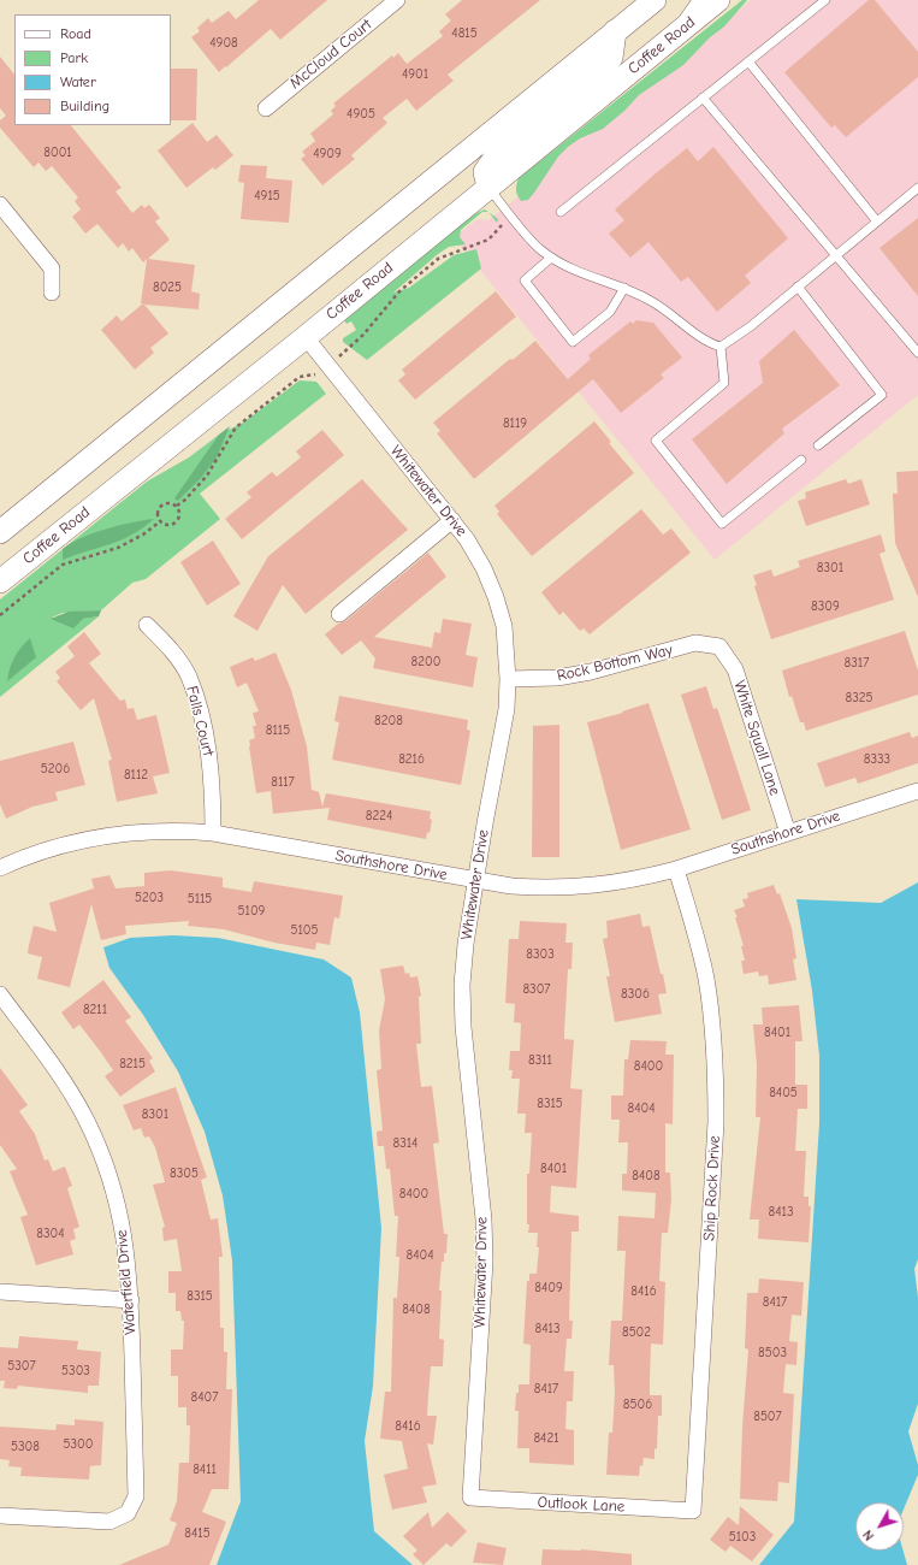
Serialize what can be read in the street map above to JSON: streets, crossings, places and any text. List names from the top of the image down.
{
  "streets": {
    "main road": ["Coffee Road"],
    "street": [
      "McCloud Court",
      "Whitewater Drive",
      "Rock Bottom Way",
      "Falls Court",
      "White Squall Lane",
      "Southshore Drive",
      "Ship Rock Drive",
      "Waterfield Drive",
      "Outlook Lane"
    ]
  },
  "crossings": [
    ["Coffee Road", "Whitewater Drive"],
    ["Whitewater Drive", "Rock Bottom Way"],
    ["Whitewater Drive", "Southshore Drive"],
    ["Whitewater Drive", "Outlook Lane"],
    ["Rock Bottom Way", "White Squall Lane"],
    ["Falls Court", "Southshore Drive"],
    ["White Squall Lane", "Southshore Drive"],
    ["Southshore Drive", "Ship Rock Drive"],
    ["Ship Rock Drive", "Outlook Lane"]
  ],
  "house_numbers": [
    "4815",
    "4908",
    "4901",
    "4905",
    "8001",
    "4909",
    "4915",
    "8025",
    "8119",
    "8301",
    "8309",
    "8200",
    "8317",
    "8325",
    "8208",
    "8115",
    "8216",
    "8333",
    "5206",
    "8112",
    "8117",
    "8224",
    "5203",
    "5115",
    "5109",
    "5105",
    "8303",
    "8307",
    "8306",
    "8211",
    "8401",
    "8311",
    "8215",
    "8400",
    "8405",
    "8315",
    "8404",
    "8301",
    "8314",
    "8401",
    "8305",
    "8408",
    "8400",
    "8413",
    "8304",
    "8404",
    "8409",
    "8416",
    "8315",
    "8417",
    "8408",
    "8413",
    "8502",
    "8503",
    "5307",
    "5303",
    "8417",
    "8407",
    "8506",
    "8507",
    "8416",
    "8421",
    "5300",
    "5308",
    "8411",
    "8415",
    "5103"
  ],
  "legend": [
    "Road",
    "Park",
    "Water",
    "Building"
  ],
  "north": "bottom left"
}
